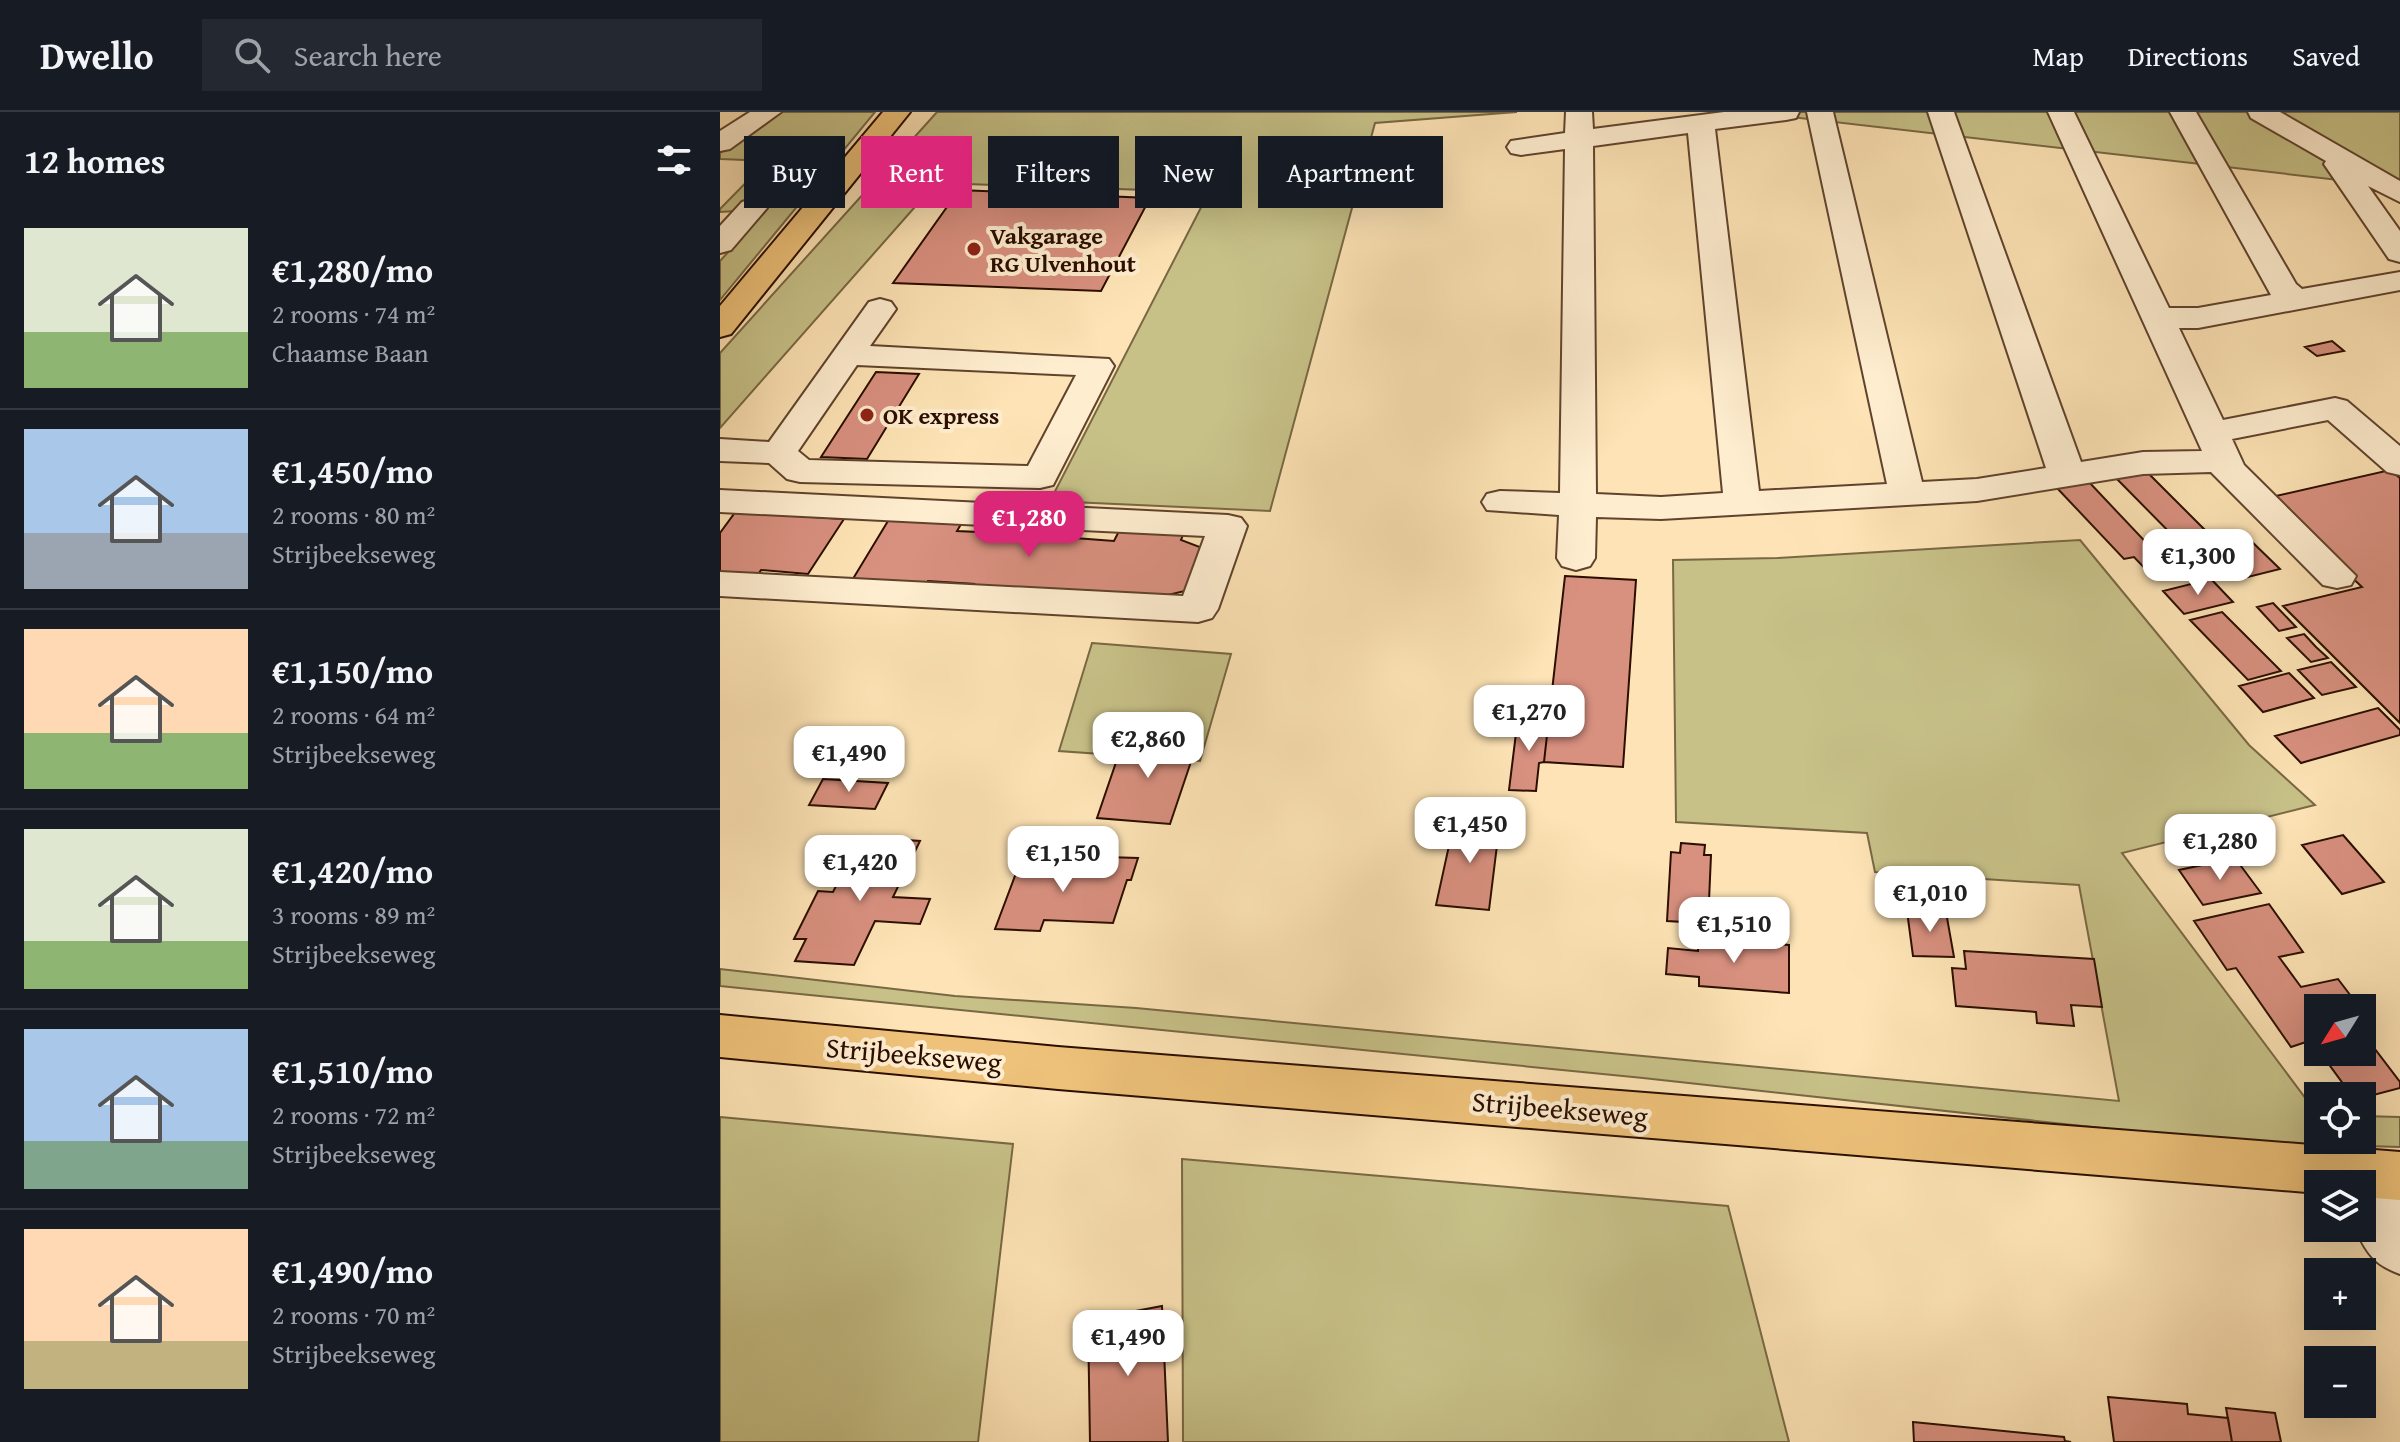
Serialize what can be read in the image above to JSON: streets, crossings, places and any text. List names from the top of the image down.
{
  "streets": {
    "main road": ["Strijbeekseweg"]
  },
  "places": ["Vakgarage RG Ulvenhout", "OK express"],
  "north": "bottom left",
  "page": {
    "header": "Dwello",
    "search": "Search here",
    "nav": ["Map", "Directions", "Saved"],
    "heading": "12 homes",
    "chip": [
      "Buy",
      "Rent",
      "Filters",
      "New",
      "Apartment"
    ],
    "list": [
      {
        "name": "€1,280/mo",
        "note": "2 rooms · 74 m² · Chaamse Baan"
      },
      {
        "name": "€1,450/mo",
        "note": "2 rooms · 80 m² · Strijbeekseweg"
      },
      {
        "name": "€1,150/mo",
        "note": "2 rooms · 64 m² · Strijbeekseweg"
      },
      {
        "name": "€1,420/mo",
        "note": "3 rooms · 89 m² · Strijbeekseweg"
      },
      {
        "name": "€1,510/mo",
        "note": "2 rooms · 72 m² · Strijbeekseweg"
      },
      {
        "name": "€1,490/mo",
        "note": "2 rooms · 70 m² · Strijbeekseweg"
      }
    ],
    "price": [
      "€1,280",
      "€1,300",
      "€1,270",
      "€2,860",
      "€1,490",
      "€1,450",
      "€1,280",
      "€1,150",
      "€1,420",
      "€1,010",
      "€1,510",
      "€1,490"
    ],
    "map_buttons": ["+", "−"]
  }
}
